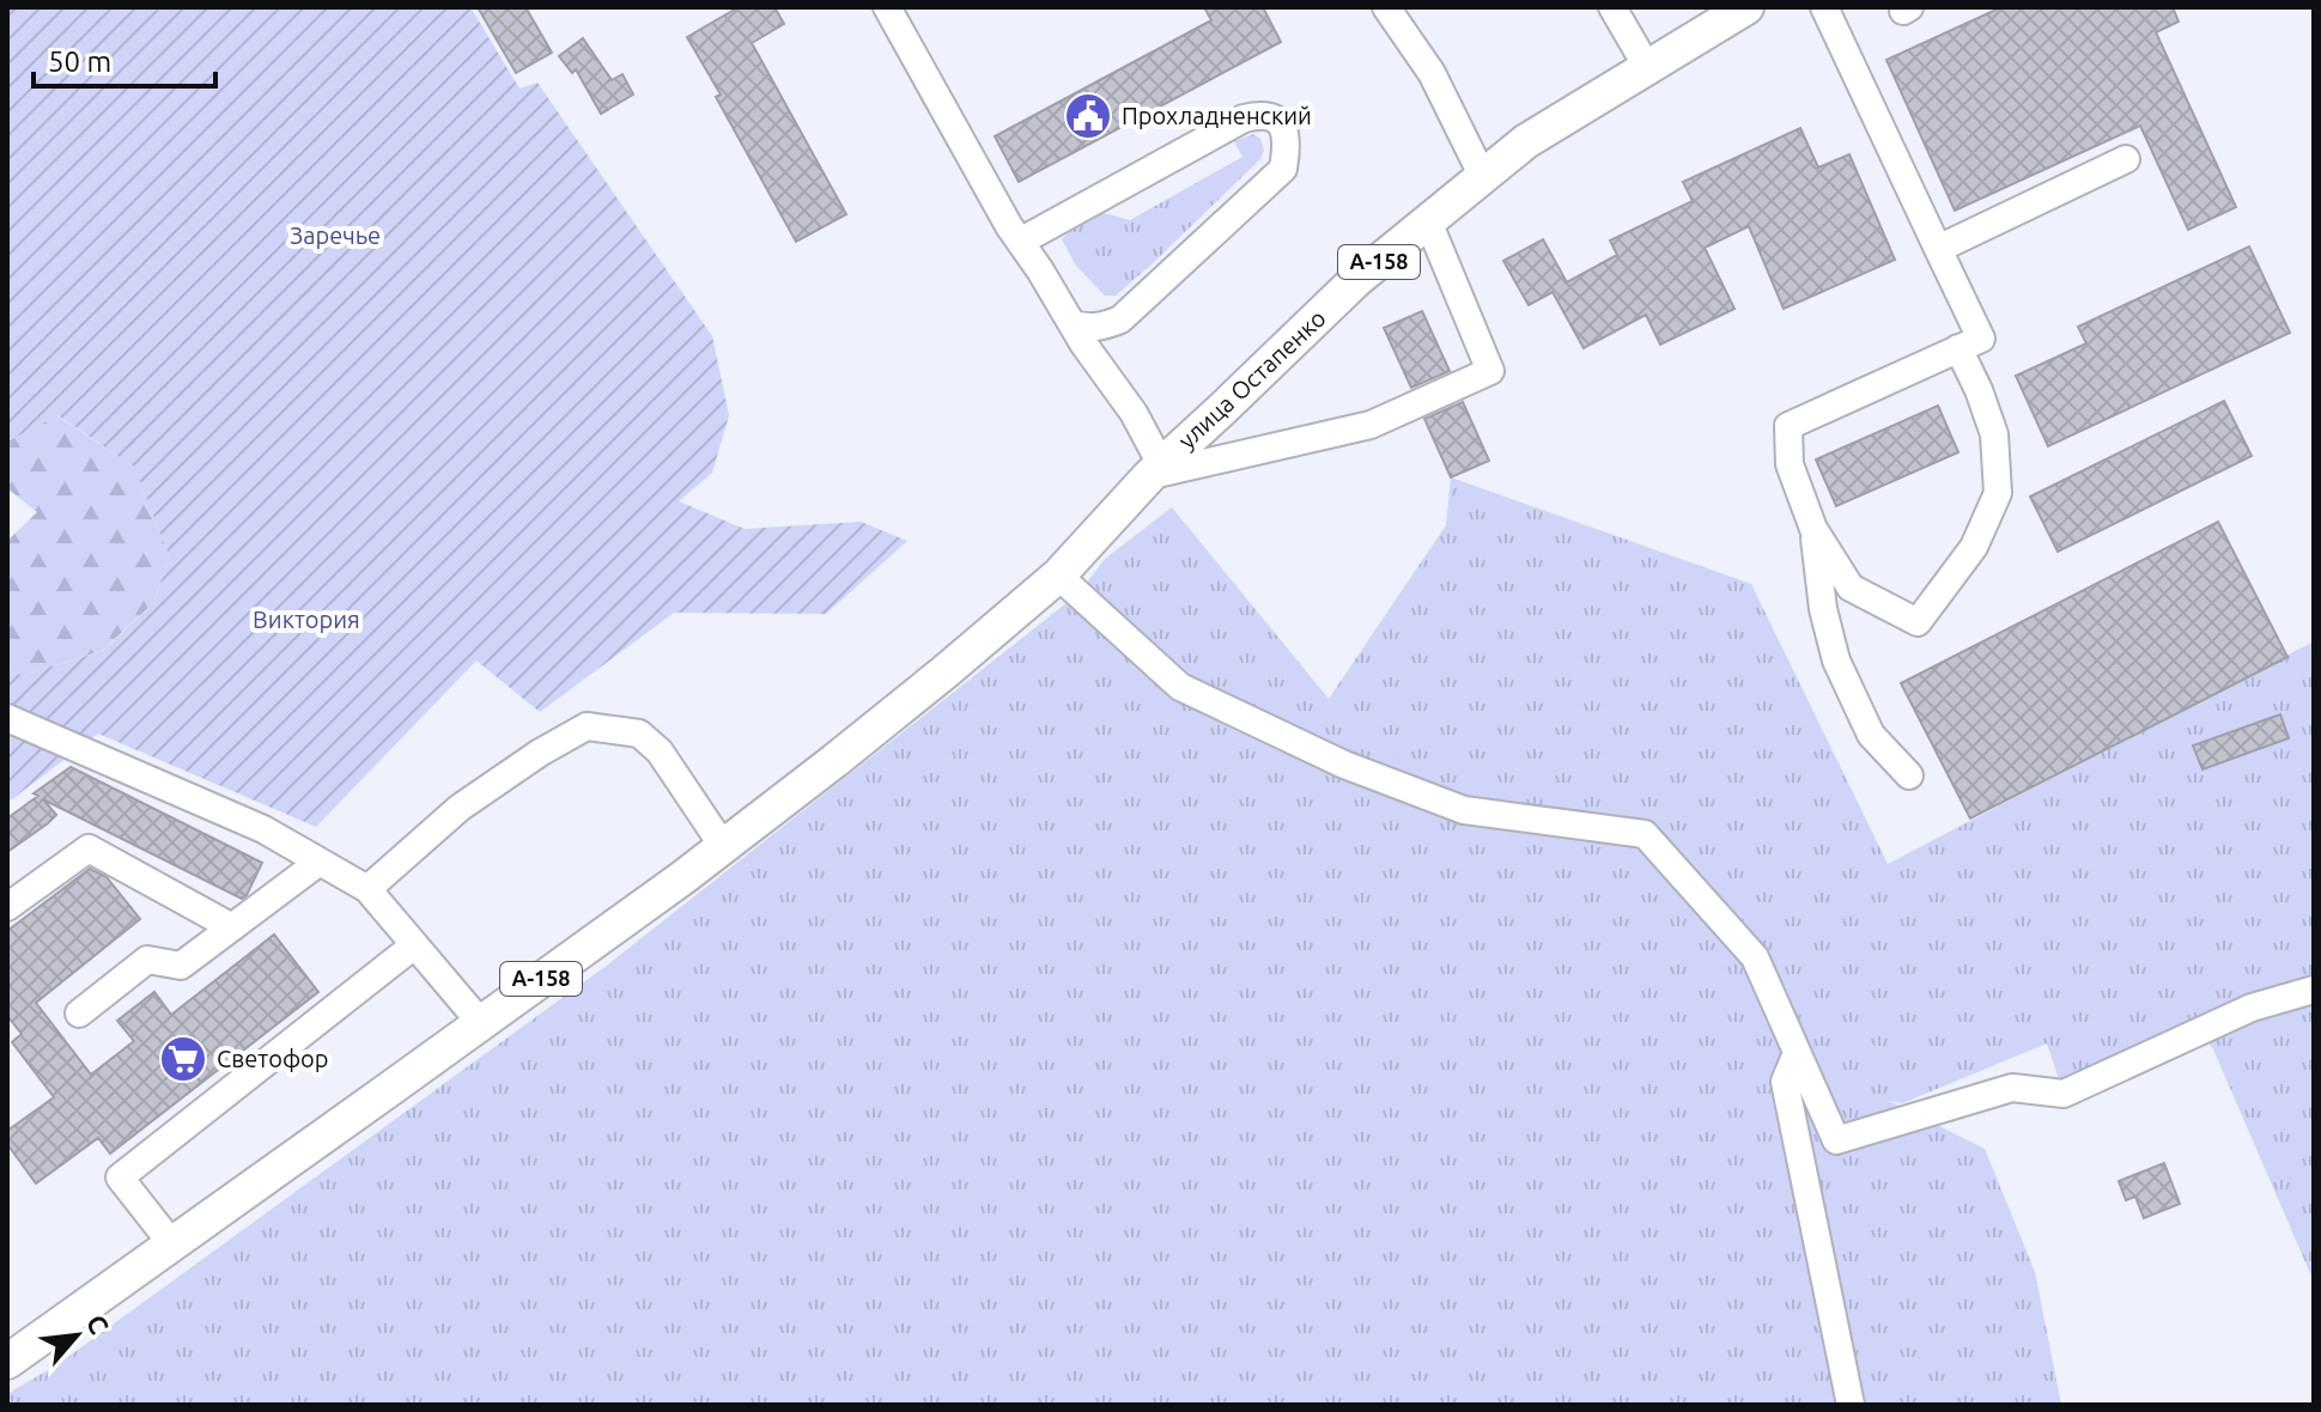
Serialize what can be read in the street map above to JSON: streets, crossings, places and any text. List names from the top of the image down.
{
  "streets": {
    "main road": ["А-158", "улица Остапенко"]
  },
  "crossings": [
    ["А-158", "улица Остапенко"]
  ],
  "parks": ["Заречье", "Виктория"],
  "places": {
    "public building": ["Прохладненский"],
    "supermarket": ["Светофор"]
  },
  "scale_bar": "50 m",
  "north": "top right"
}
